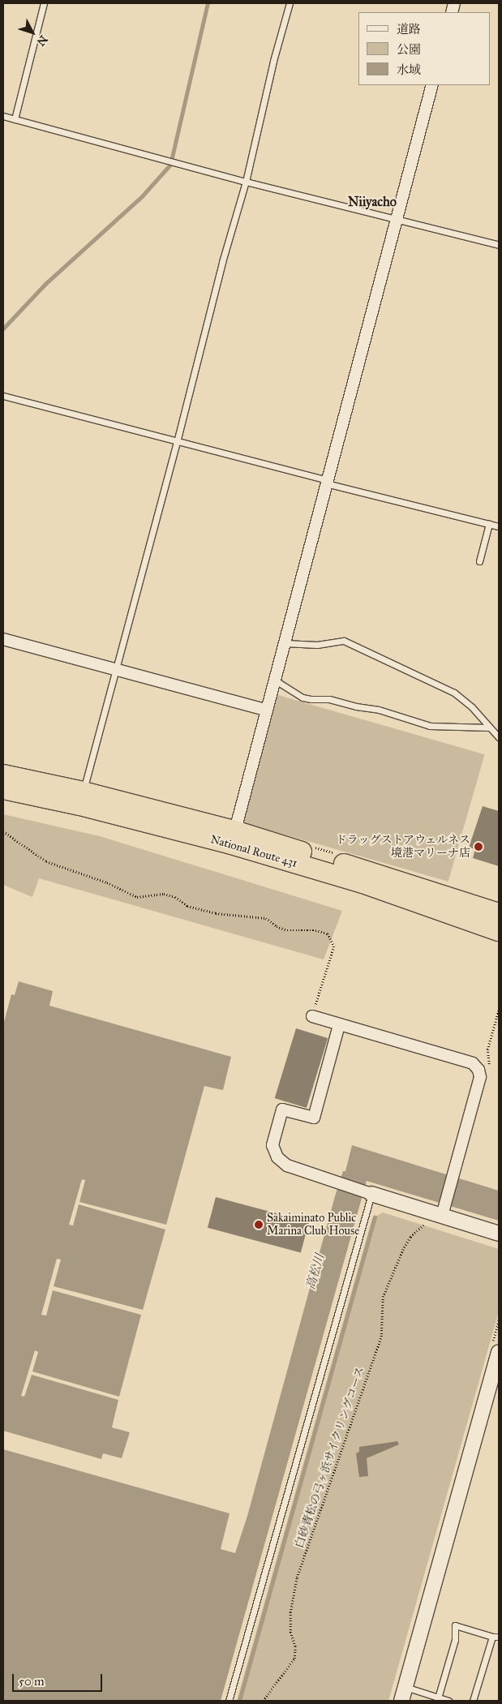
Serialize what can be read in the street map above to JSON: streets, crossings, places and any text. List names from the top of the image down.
{
  "streets": {
    "highway": ["National Route 431"],
    "path": ["白砂青松の弓ヶ浜サイクリングコース"]
  },
  "districts": ["Niiyacho"],
  "water": ["高松川"],
  "places": ["ドラッグストアウェルネス 境港マリーナ店", "Sakaiminato Public Marina Club House"],
  "legend": ["道路", "公園", "水域"],
  "scale_bar": "50 m",
  "north": "bottom right"
}
